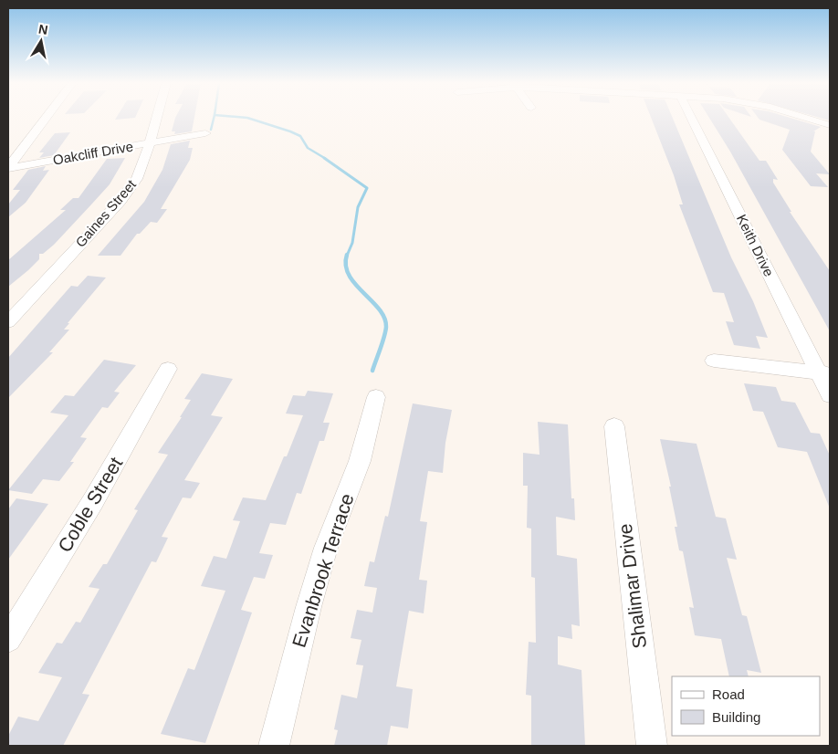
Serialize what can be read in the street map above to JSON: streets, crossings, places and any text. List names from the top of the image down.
{
  "streets": {
    "street": [
      "Oakcliff Drive",
      "Gaines Street",
      "Keith Drive",
      "Coble Street",
      "Evanbrook Terrace",
      "Shalimar Drive"
    ]
  },
  "crossings": [
    ["Oakcliff Drive", "Gaines Street"]
  ],
  "legend": ["Road", "Building"],
  "north": "top"
}
